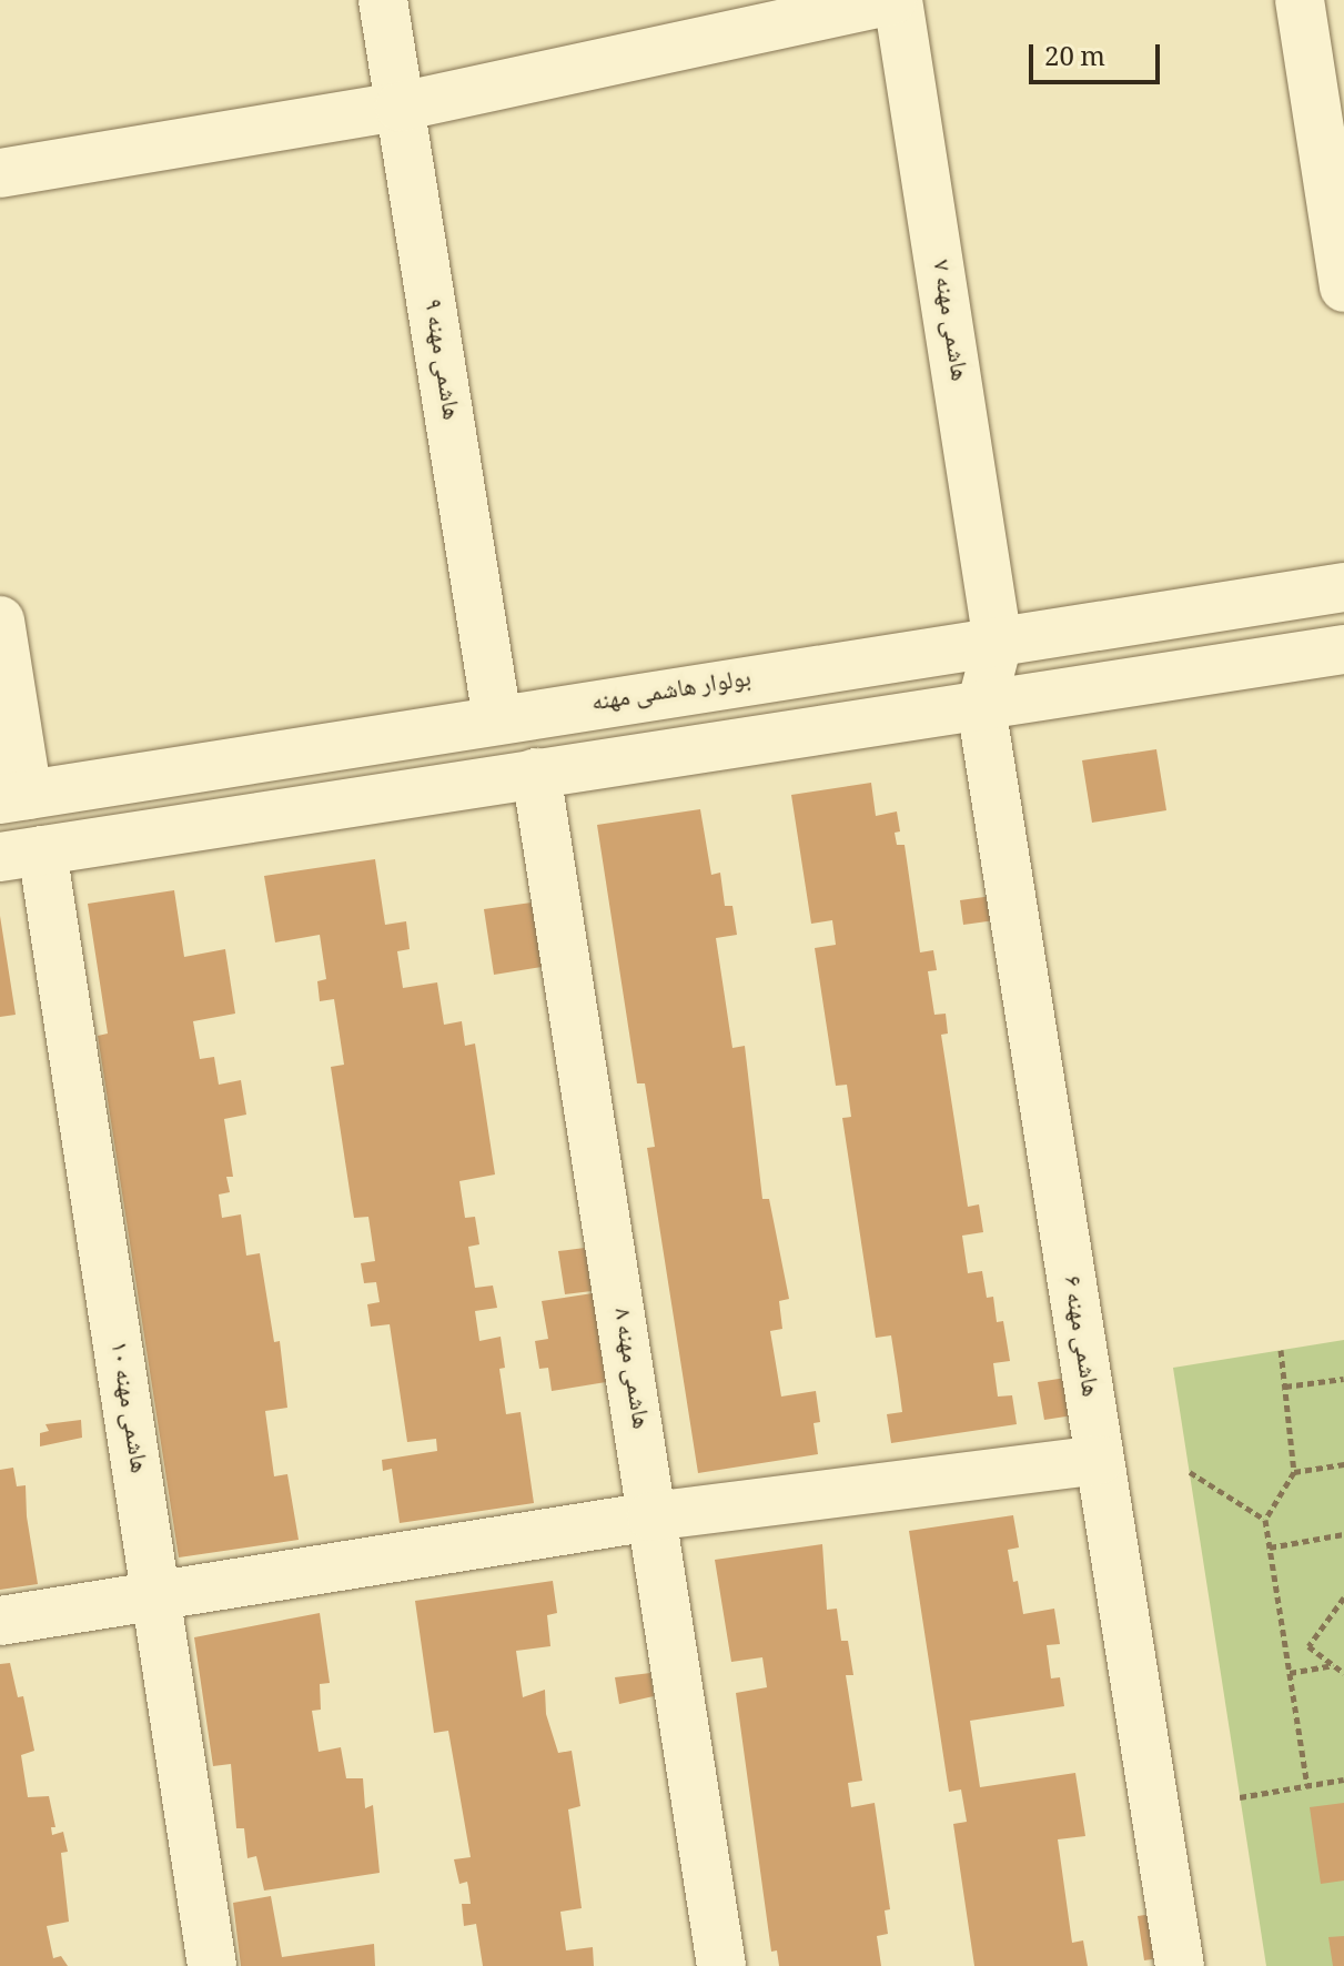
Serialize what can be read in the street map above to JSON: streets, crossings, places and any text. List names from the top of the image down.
{
  "streets": {
    "street": [
      "هاشمی مهنه ۷",
      "هاشمی مهنه ۹",
      "بولوار هاشمی مهنه",
      "هاشمی مهنه ۶",
      "هاشمی مهنه ۸",
      "هاشمی مهنه ۱۰"
    ]
  },
  "crossings": [
    ["هاشمی مهنه ۷", "بولوار هاشمی مهنه"],
    ["هاشمی مهنه ۹", "بولوار هاشمی مهنه"]
  ],
  "scale_bar": "20 m"
}
